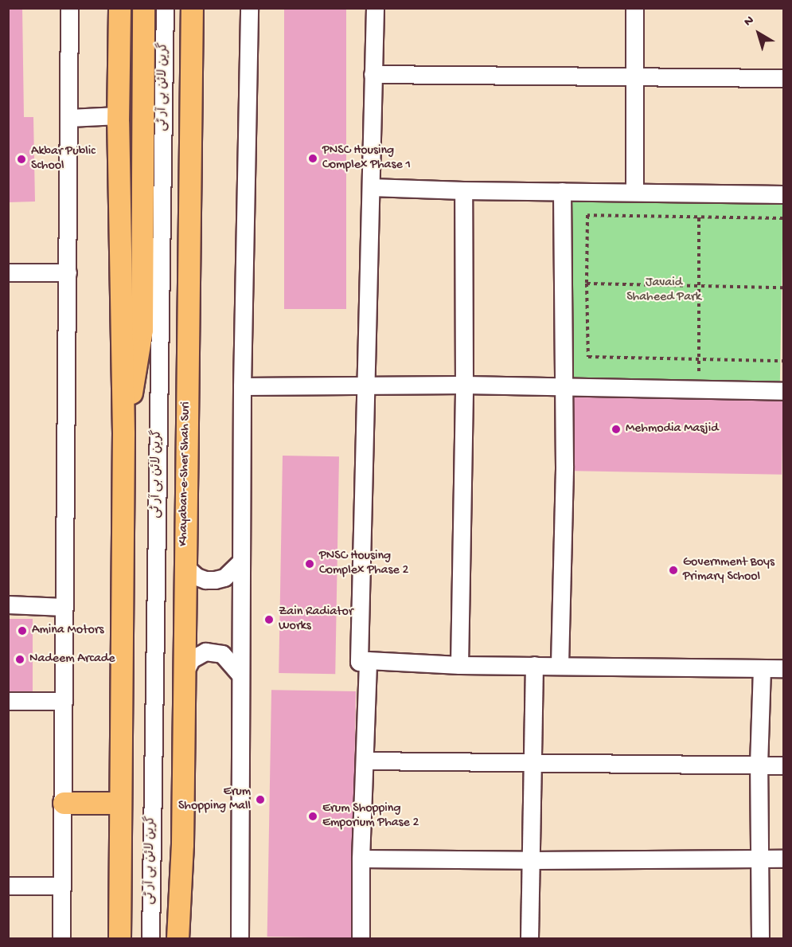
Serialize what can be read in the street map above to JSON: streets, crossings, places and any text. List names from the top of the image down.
{
  "streets": {
    "main road": ["Khayaban-e-Sher Shah Suri"],
    "street": ["گرین لائن بی آر ٹی"]
  },
  "parks": ["Javaid Shaheed Park"],
  "places": [
    "PNSC Housing Complex Phase 1",
    "Akbar Public School",
    "Mehmodia Masjid",
    "PNSC Housing Complex Phase 2",
    "Government Boys Primary School",
    "Zain Radiator Works",
    "Amina Motors",
    "Nadeem Arcade",
    "Erum Shopping Mall",
    "Erum Shopping Emporium Phase 2"
  ],
  "north": "top left"
}
